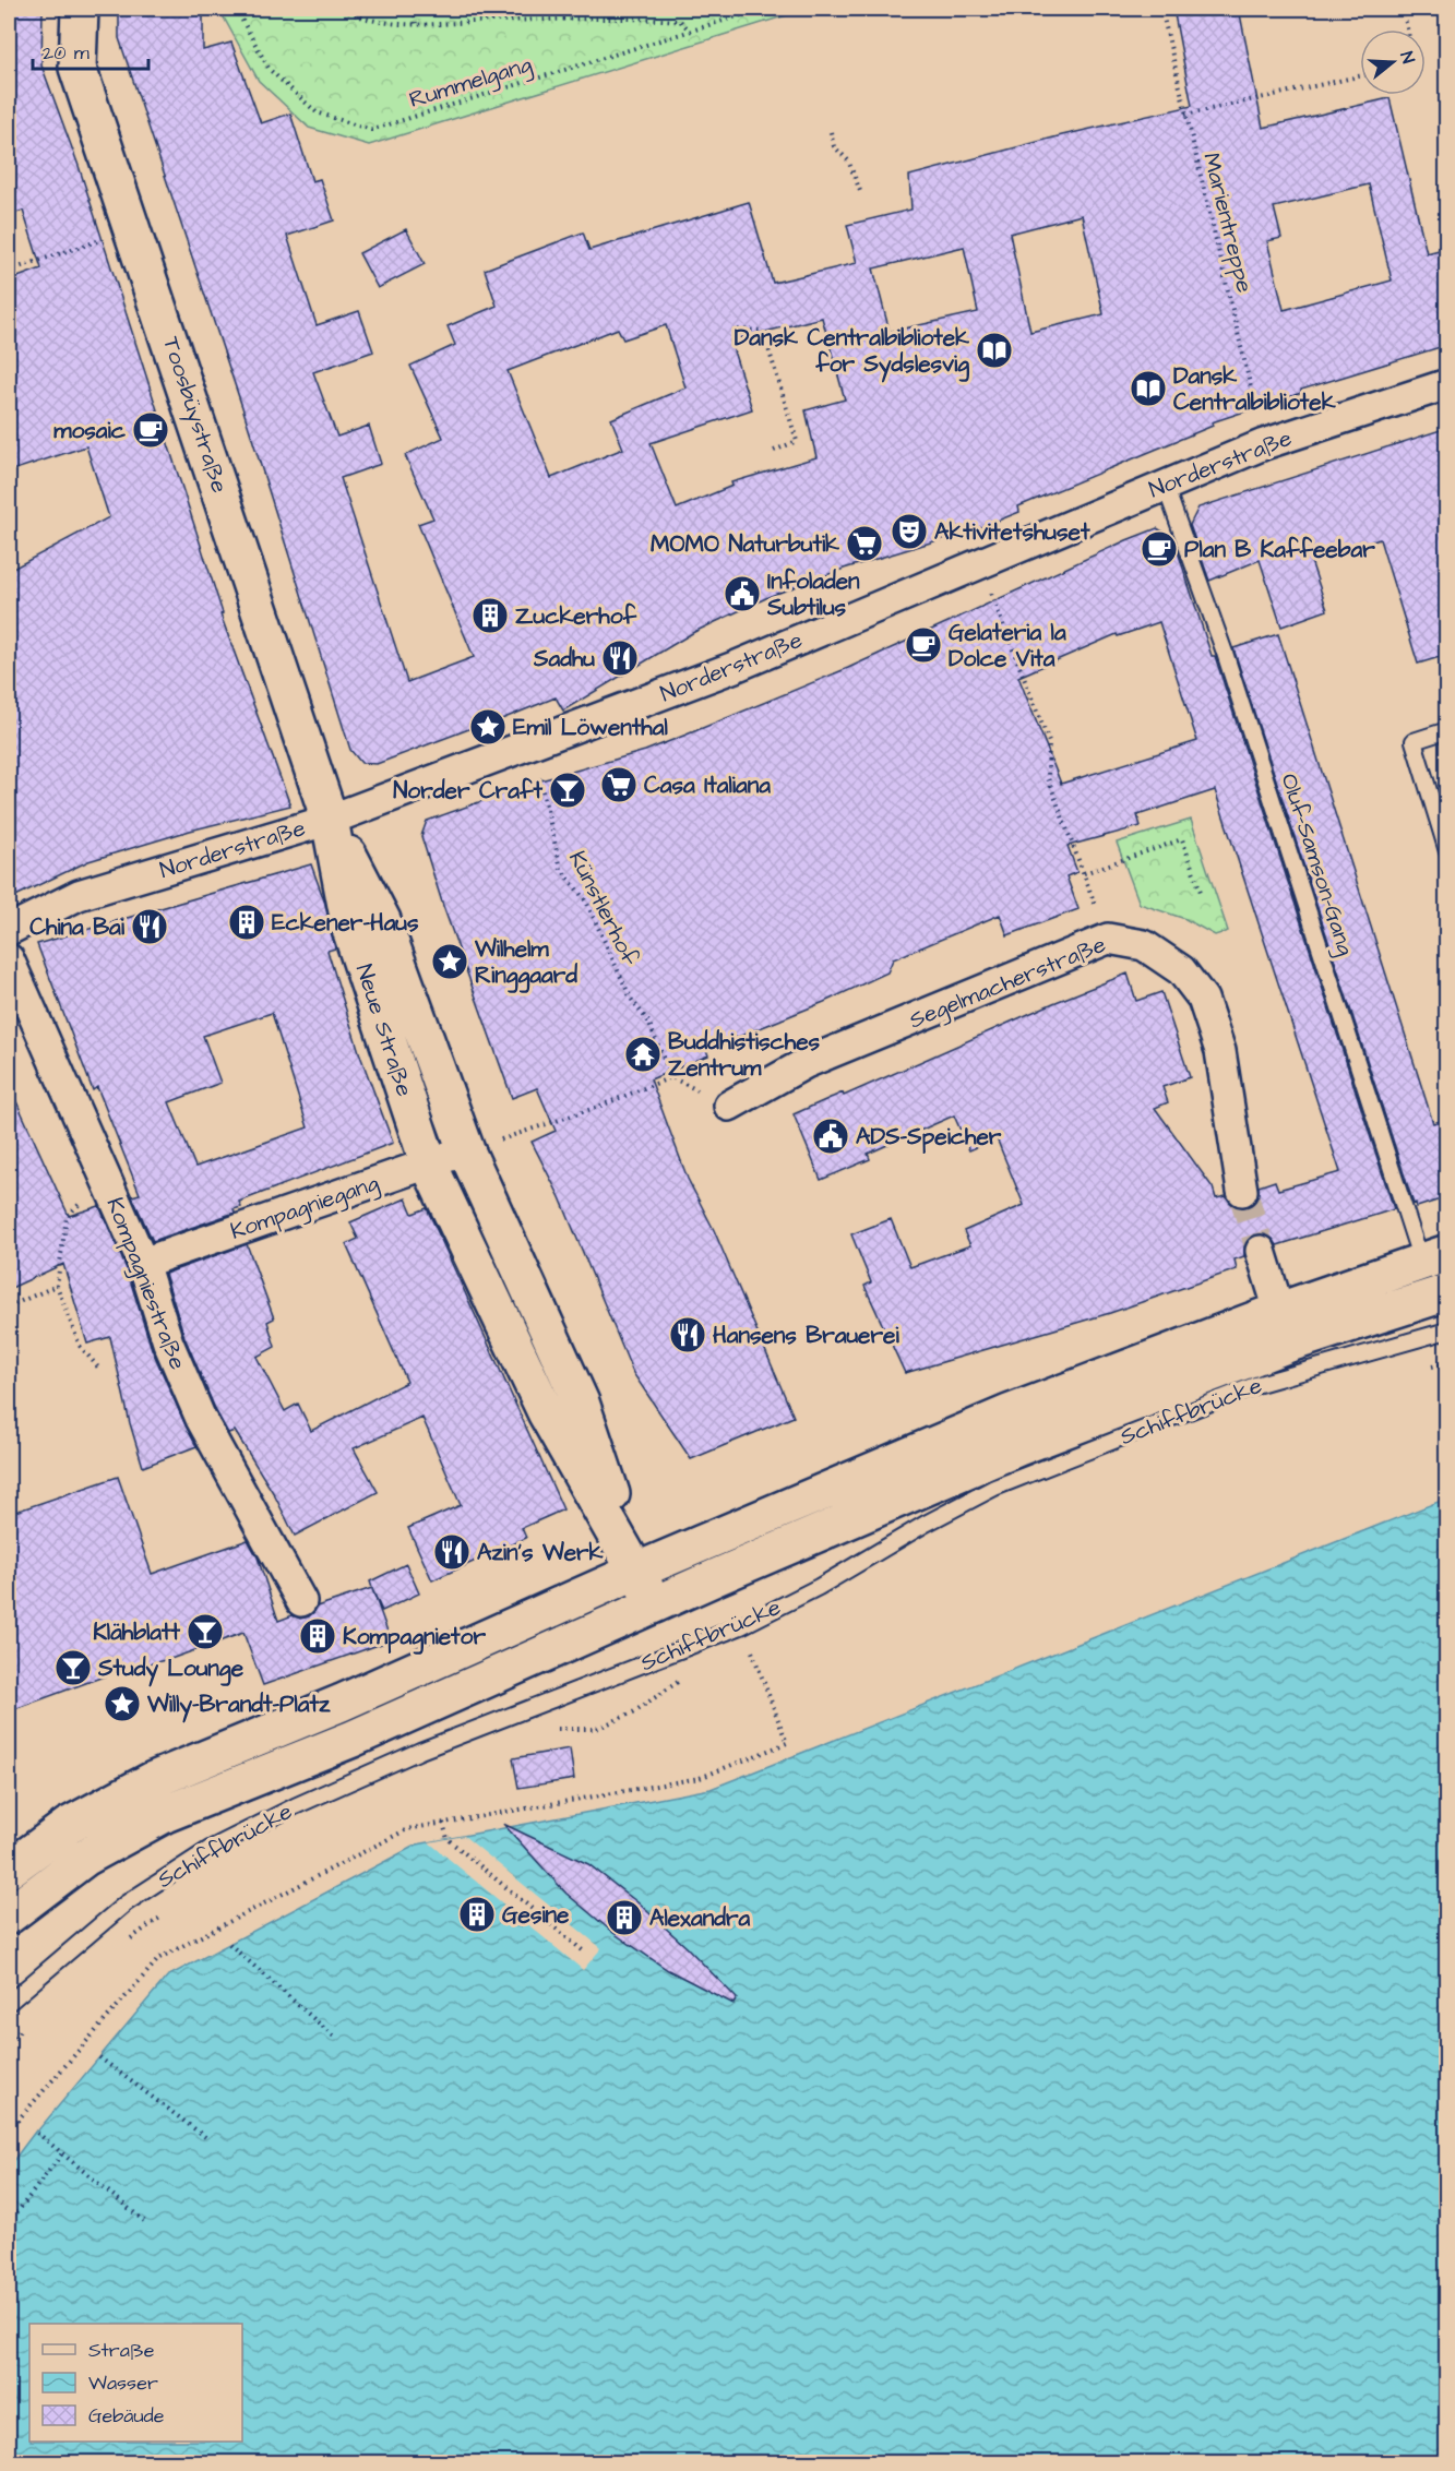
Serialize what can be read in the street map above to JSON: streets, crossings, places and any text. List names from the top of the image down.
{
  "streets": {
    "main road": ["Toosbüystraße", "Neue Straße", "Schiffbrücke"],
    "street": [
      "Norderstraße",
      "Segelmacherstraße",
      "Kompagniegang",
      "Kompagniestraße"
    ],
    "lane": ["Oluf-Samson-Gang"],
    "path": ["Rummelgang", "Marientreppe", "Künstlerhof"]
  },
  "crossings": [
    ["Marientreppe", "Norderstraße"],
    ["Toosbüystraße", "Norderstraße"],
    ["Toosbüystraße", "Neue Straße"],
    ["Norderstraße", "Oluf-Samson-Gang"],
    ["Norderstraße", "Künstlerhof"],
    ["Norderstraße", "Neue Straße"],
    ["Künstlerhof", "Neue Straße"],
    ["Künstlerhof", "Kompagniegang"],
    ["Neue Straße", "Kompagniegang"],
    ["Neue Straße", "Schiffbrücke"],
    ["Kompagniegang", "Kompagniestraße"]
  ],
  "places": {
    "library": ["Dansk Centralbibliotek for Sydslesvig", "Dansk Centralbibliotek"],
    "cafe": ["mosaic", "Plan B Kaffeebar", "Gelateria la Dolce Vita"],
    "theatre": ["Aktivitetshuset"],
    "supermarket": ["MOMO Naturbutik", "Casa Italiana"],
    "public building": ["Infoladen Subtilus", "ADS-Speicher"],
    "building": [
      "Zuckerhof",
      "Eckener-Haus",
      "Kompagnietor",
      "Gesine",
      "Alexandra"
    ],
    "restaurant": [
      "Sadhu",
      "China Bai",
      "Hansens Brauerei",
      "Azin‘s Werk"
    ],
    "place": ["Emil Löwenthal", "Wilhelm Ringgaard", "Willy-Brandt-Platz"],
    "bar": ["Norder Craft", "Klähblatt", "Study Lounge"],
    "temple": ["Buddhistisches Zentrum"]
  },
  "legend": ["Straße", "Wasser", "Gebäude"],
  "scale_bar": "20 m",
  "north": "right"
}
